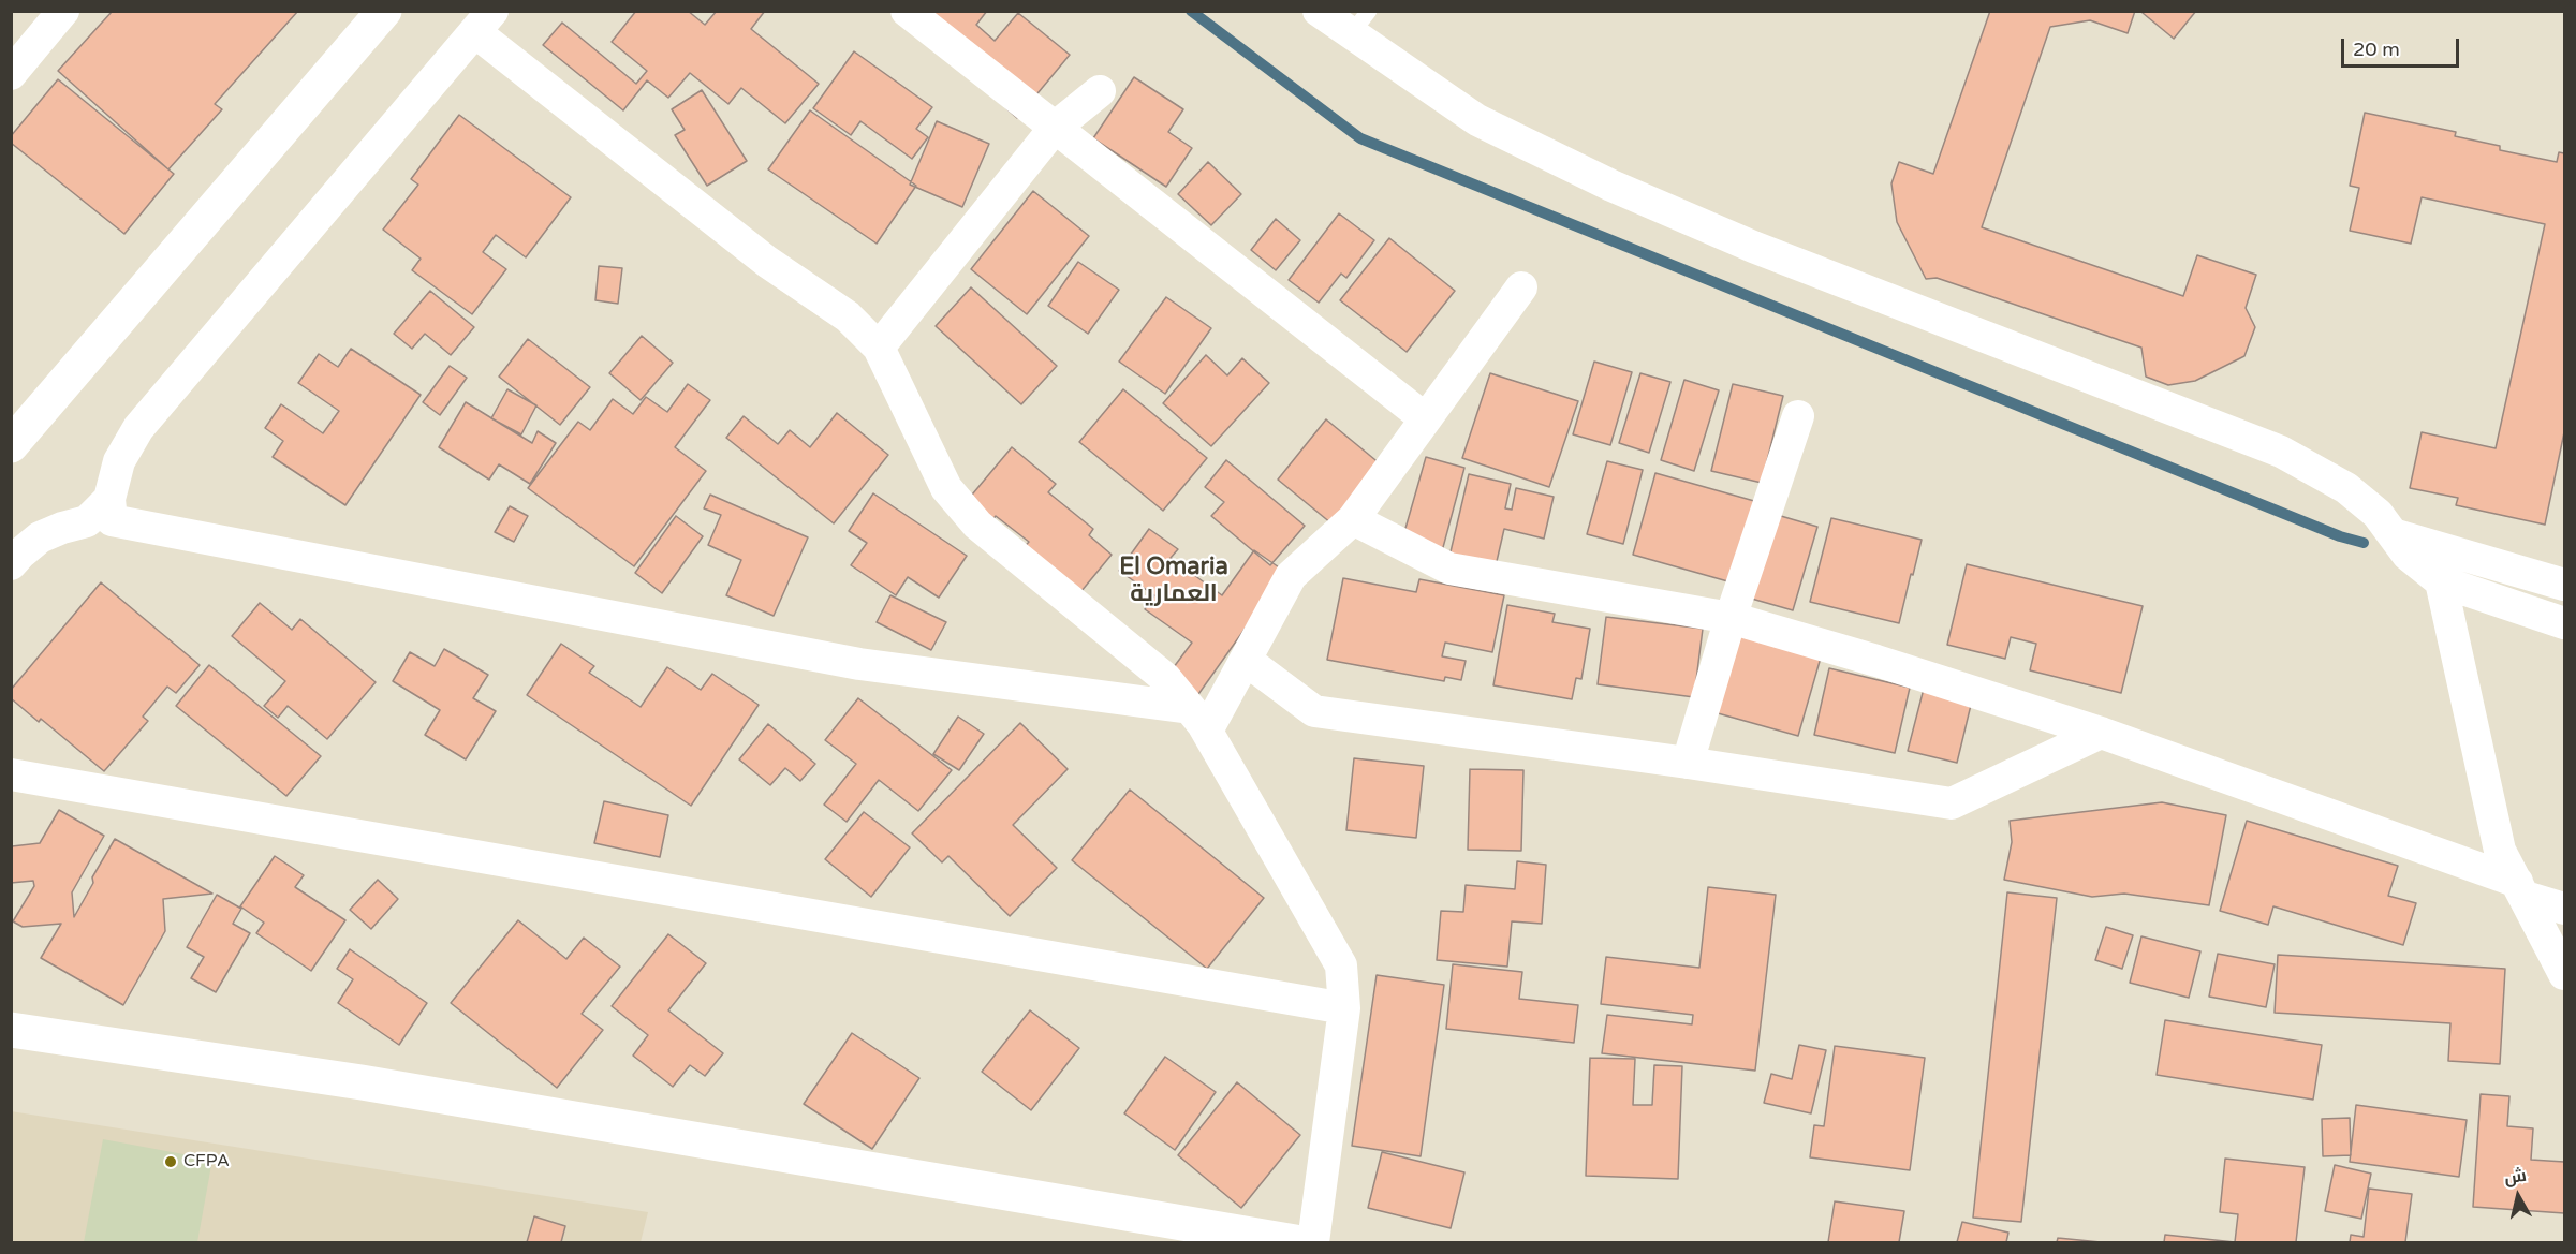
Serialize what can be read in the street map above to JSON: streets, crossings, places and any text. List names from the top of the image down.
{
  "districts": ["El Omaria العمارية"],
  "places": ["CFPA"],
  "scale_bar": "20 m",
  "north": "top"
}
